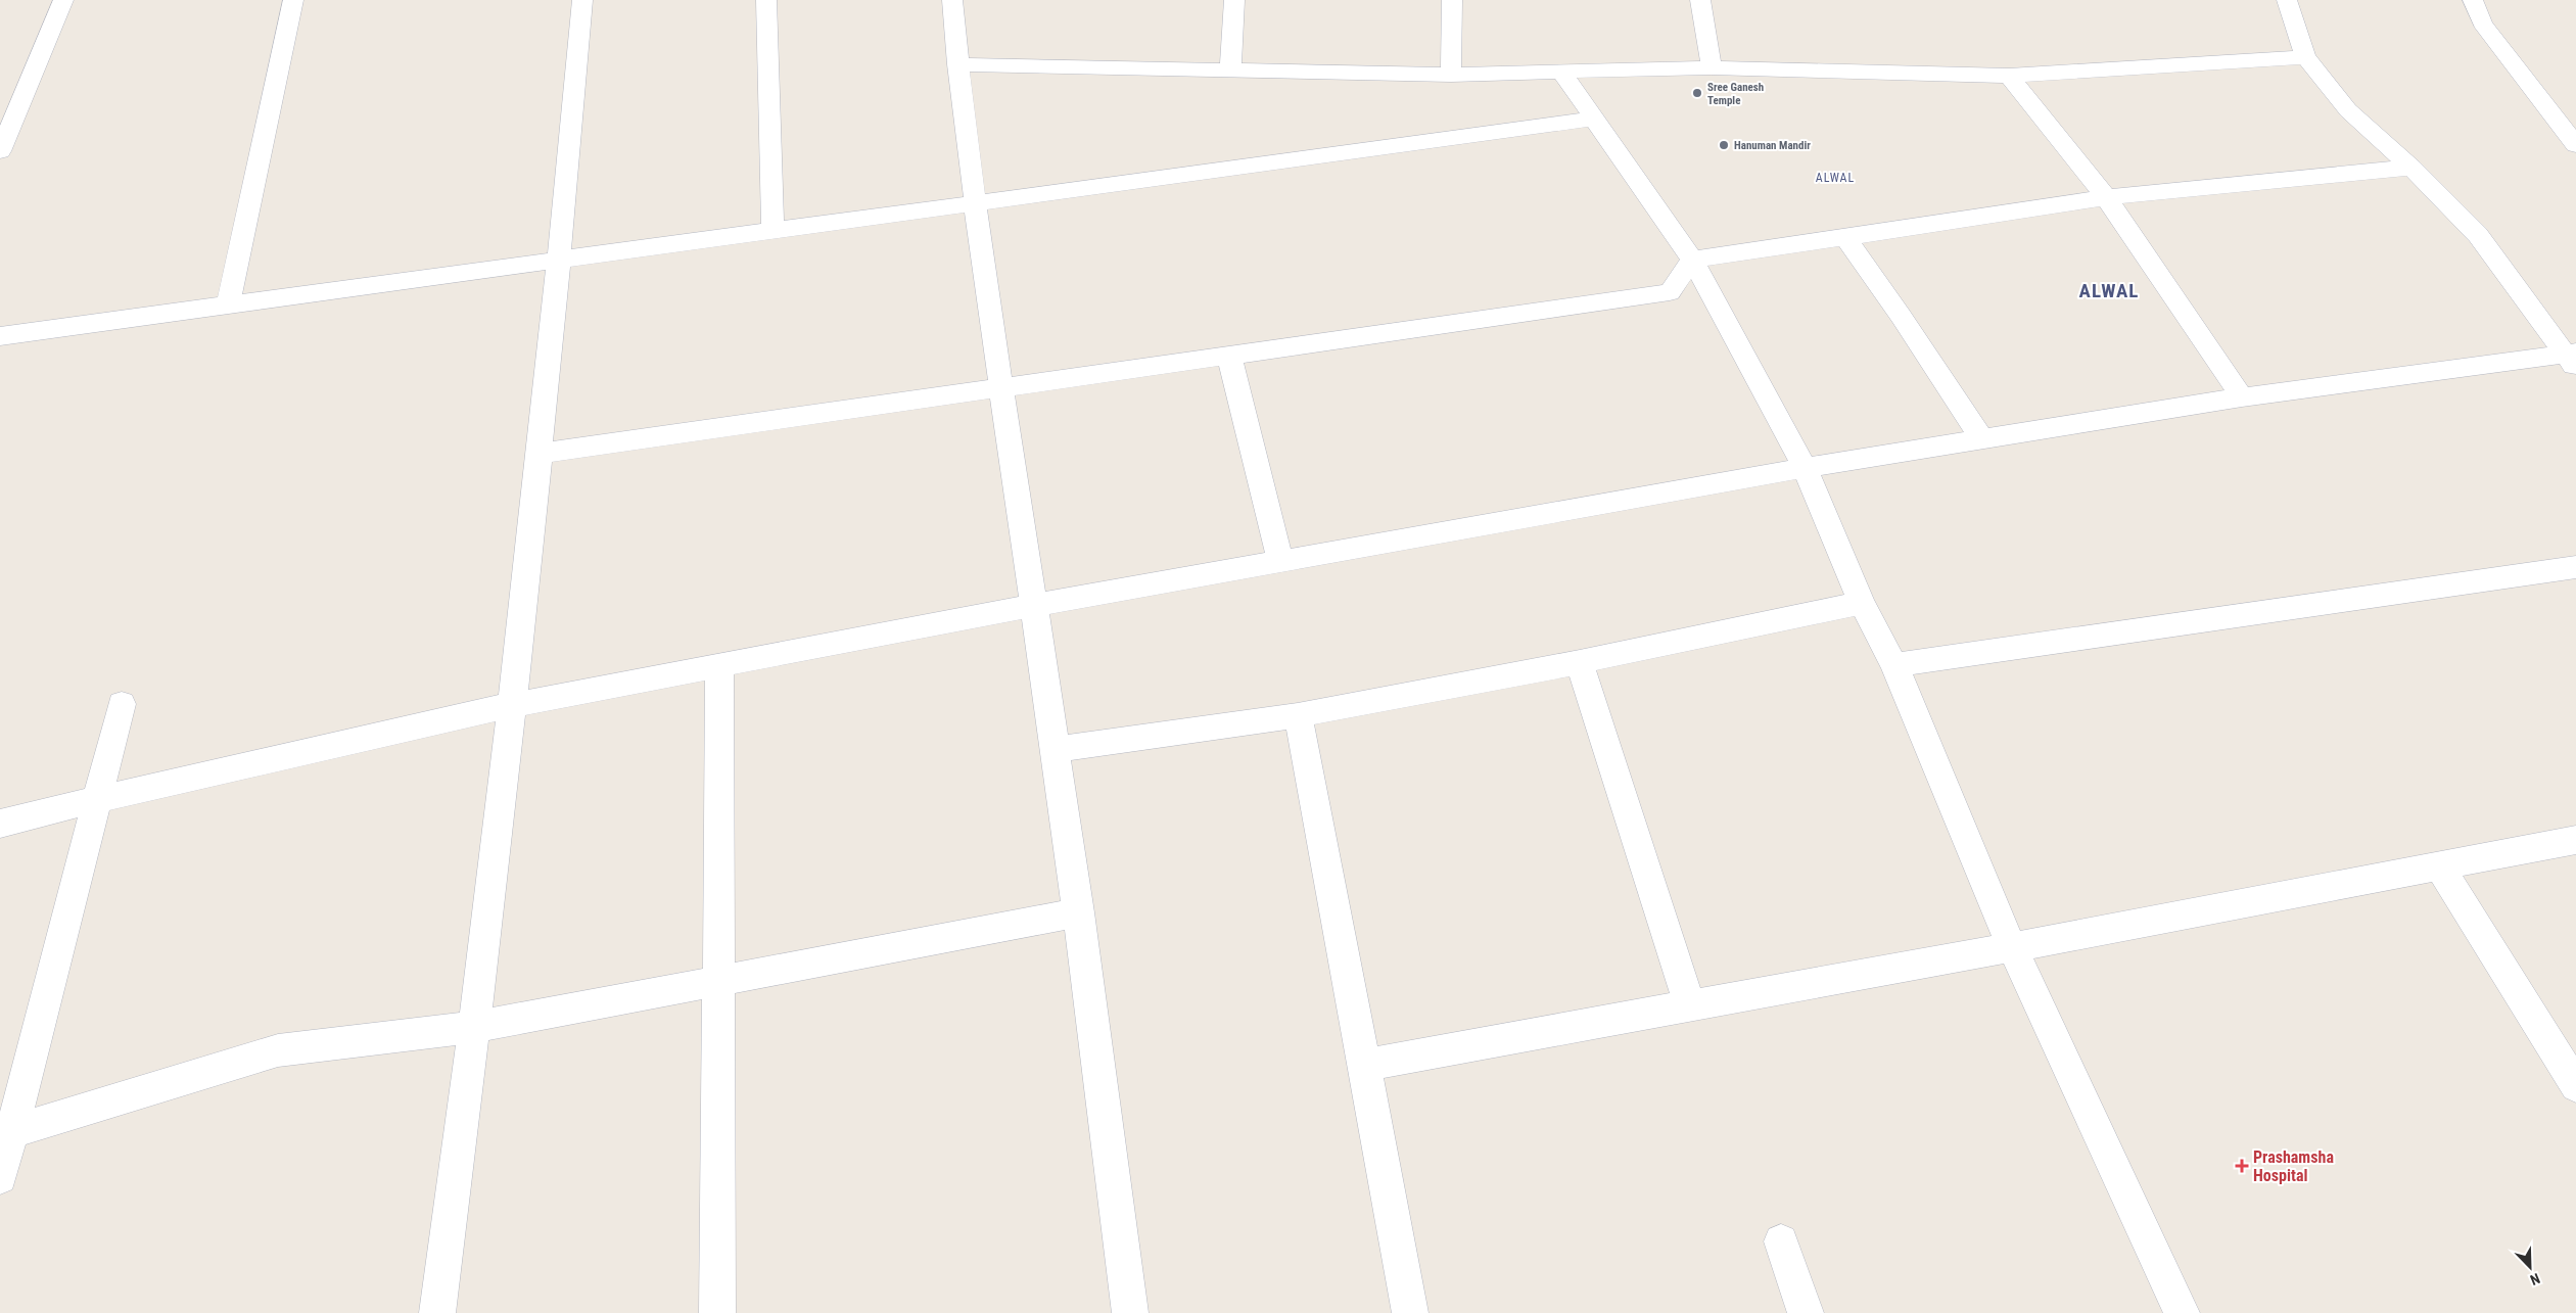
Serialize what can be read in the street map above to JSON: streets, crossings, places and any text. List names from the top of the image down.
{
  "districts": ["ALWAL", "ALWAL"],
  "places": {
    "other": ["Sree Ganesh Temple", "Hanuman Mandir"],
    "health": ["Prashamsha Hospital"]
  },
  "north": "bottom right"
}
